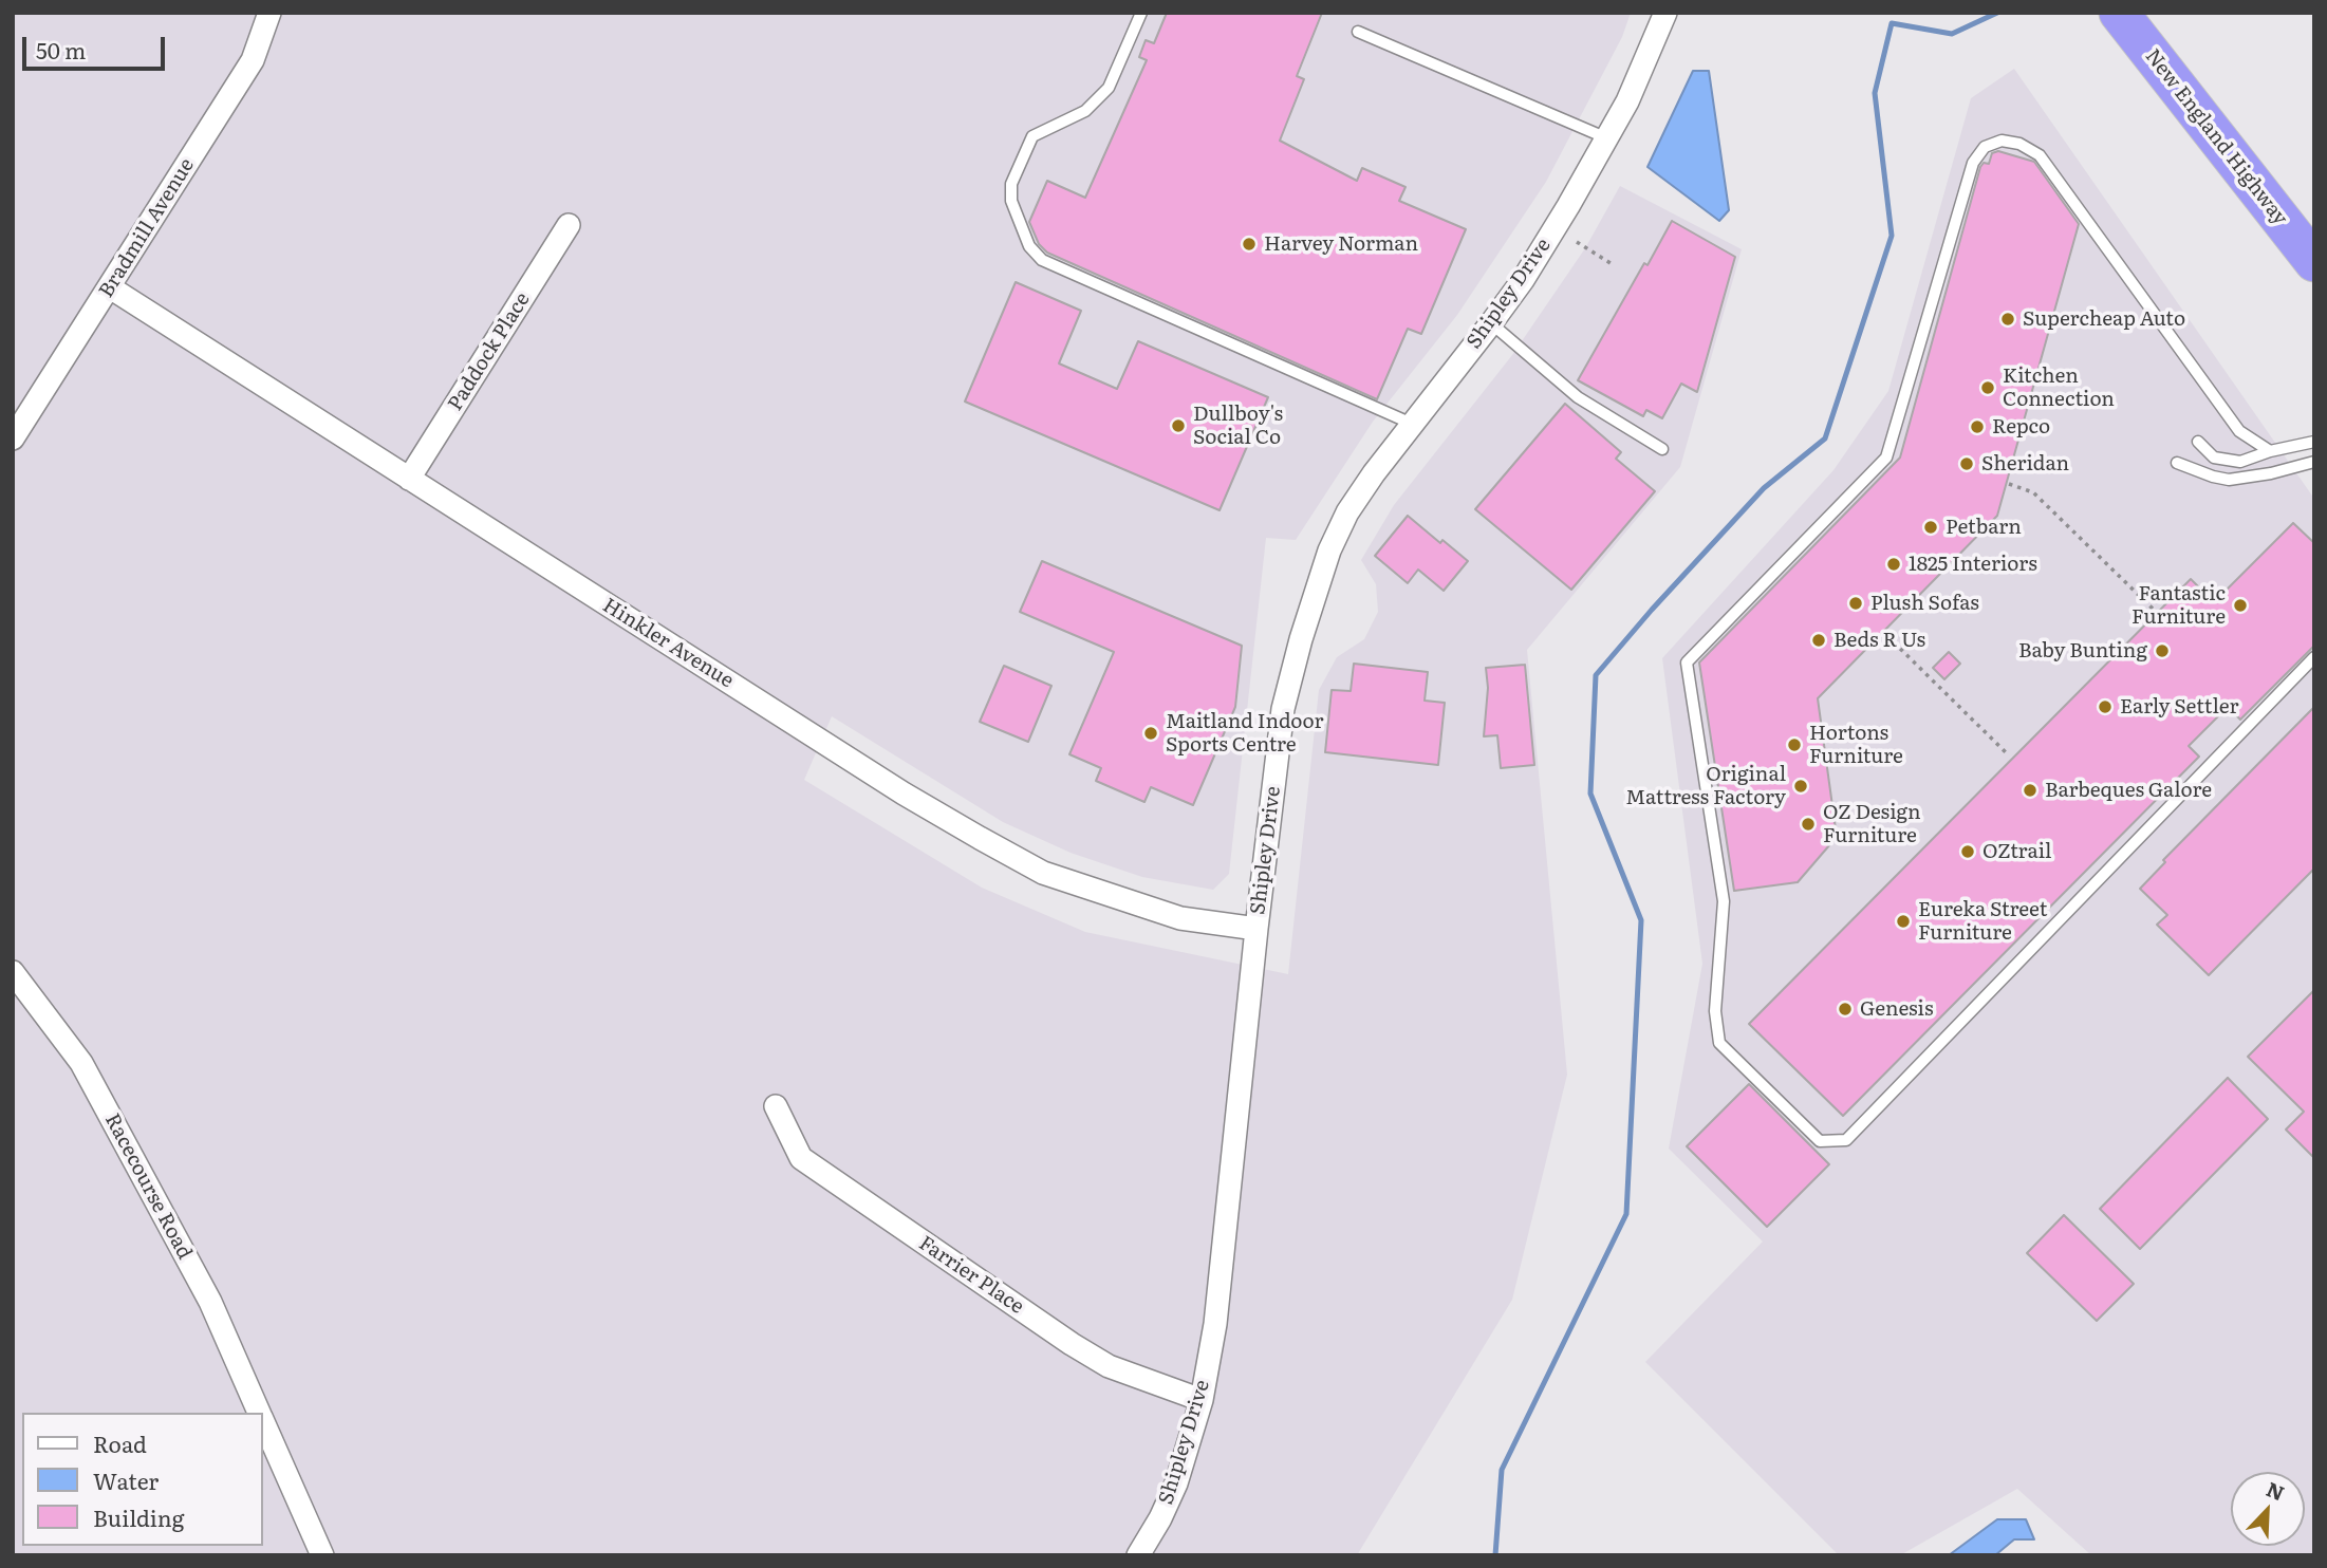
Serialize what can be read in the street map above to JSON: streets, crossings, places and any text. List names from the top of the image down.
{
  "streets": {
    "highway": ["New England Highway"],
    "street": [
      "Bradmill Avenue",
      "Shipley Drive",
      "Paddock Place",
      "Hinkler Avenue",
      "Racecourse Road",
      "Farrier Place"
    ]
  },
  "crossings": [
    ["Bradmill Avenue", "Hinkler Avenue"],
    ["Shipley Drive", "Hinkler Avenue"],
    ["Shipley Drive", "Farrier Place"],
    ["Paddock Place", "Hinkler Avenue"]
  ],
  "places": [
    "Harvey Norman",
    "Supercheap Auto",
    "Kitchen Connection",
    "Dullboy's Social Co",
    "Repco",
    "Sheridan",
    "Petbarn",
    "1825 Interiors",
    "Plush Sofas",
    "Fantastic Furniture",
    "Beds R Us",
    "Baby Bunting",
    "Early Settler",
    "Maitland Indoor Sports Centre",
    "Hortons Furniture",
    "Original Mattress Factory",
    "Barbeques Galore",
    "OZ Design Furniture",
    "OZtrail",
    "Eureka Street Furniture",
    "Genesis"
  ],
  "legend": ["Road", "Water", "Building"],
  "scale_bar": "50 m",
  "north": "top right"
}
